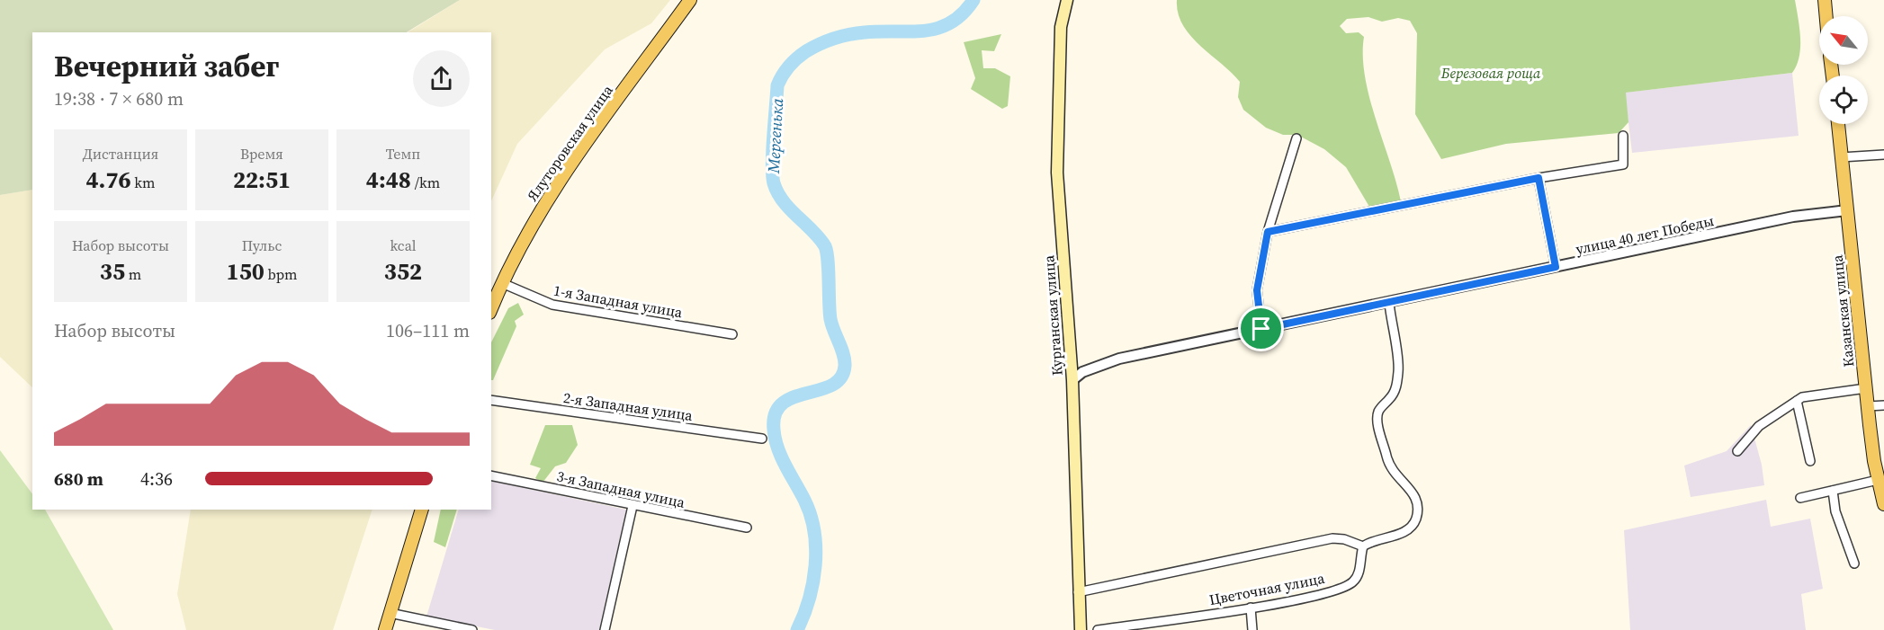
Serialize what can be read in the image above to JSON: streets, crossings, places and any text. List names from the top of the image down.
{
  "streets": {
    "main road": ["Ялуторовская улица", "Казанская улица", "Курганская улица"],
    "street": [
      "улица 40 лет Победы",
      "1-я Западная улица",
      "2-я Западная улица",
      "3-я Западная улица",
      "Цветочная улица"
    ]
  },
  "crossings": [
    ["Ялуторовская улица", "1-я Западная улица"],
    ["улица 40 лет Победы", "Казанская улица"],
    ["улица 40 лет Победы", "Курганская улица"]
  ],
  "water": ["Мергенька"],
  "parks": ["Березовая роща"],
  "north": "top left",
  "page": {
    "heading": ["Вечерний забег", "19:38 · 7 × 680 m"],
    "stats": [
      ["Дистанция", "4.76 km"],
      ["Время", "22:51"],
      ["Темп", "4:48 /km"],
      ["Набор высоты", "35 m"],
      ["Пульс", "150 bpm"],
      ["kcal", "352"]
    ],
    "chart": ["Набор высоты", "106–111 m"],
    "list": [
      {
        "name": "680 m",
        "note": "4:36"
      }
    ]
  }
}
